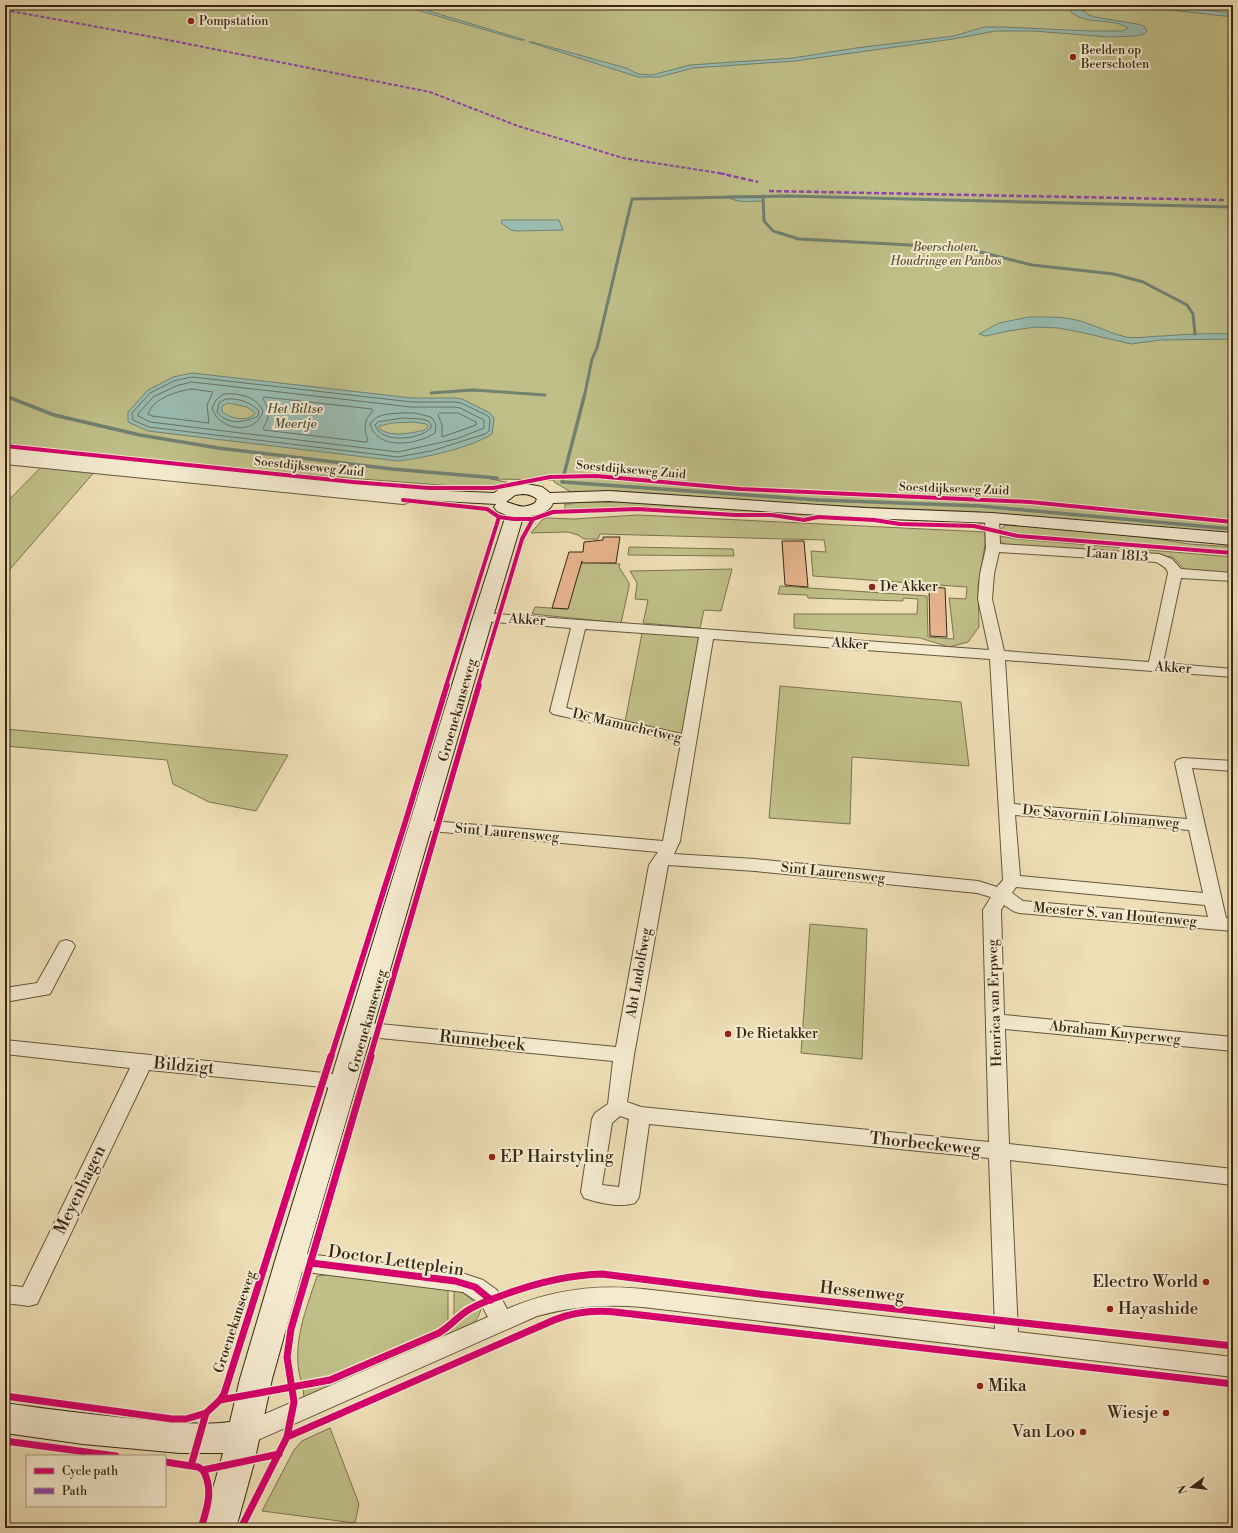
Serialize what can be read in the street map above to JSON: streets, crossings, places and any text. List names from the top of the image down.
{
  "streets": {
    "main road": ["Soestdijkseweg Zuid", "Groenekanseweg"],
    "street": [
      "Laan 1813",
      "Akker",
      "De Mamuchetweg",
      "De Savornin Lohmanweg",
      "Sint Laurensweg",
      "Meester S. van Houtenweg",
      "Abt Ludolfweg",
      "Henrica van Erpweg",
      "Abraham Kuyperweg",
      "Runnebeek",
      "Bildzigt",
      "Thorbeckeweg",
      "Meyenhagen",
      "Doctor Letteplein",
      "Hessenweg"
    ]
  },
  "crossings": [
    ["Soestdijkseweg Zuid", "Groenekanseweg"],
    ["Akker", "Groenekanseweg"],
    ["Akker", "De Mamuchetweg"],
    ["Akker", "Abt Ludolfweg"],
    ["Groenekanseweg", "Sint Laurensweg"],
    ["Groenekanseweg", "Runnebeek"],
    ["Groenekanseweg", "Bildzigt"],
    ["Groenekanseweg", "Doctor Letteplein"],
    ["De Mamuchetweg", "Abt Ludolfweg"],
    ["De Savornin Lohmanweg", "Meester S. van Houtenweg"],
    ["Sint Laurensweg", "Meester S. van Houtenweg"],
    ["Sint Laurensweg", "Abt Ludolfweg"],
    ["Sint Laurensweg", "Henrica van Erpweg"],
    ["Meester S. van Houtenweg", "Henrica van Erpweg"],
    ["Abt Ludolfweg", "Runnebeek"],
    ["Abt Ludolfweg", "Thorbeckeweg"],
    ["Henrica van Erpweg", "Abraham Kuyperweg"],
    ["Henrica van Erpweg", "Thorbeckeweg"],
    ["Henrica van Erpweg", "Hessenweg"],
    ["Bildzigt", "Meyenhagen"],
    ["Doctor Letteplein", "Hessenweg"]
  ],
  "water": ["Het Biltse Meertje"],
  "parks": ["Beerschoten, Houdringe en Panbos"],
  "places": [
    "Pompstation",
    "Beelden op Beerschoten",
    "De Akker",
    "De Rietakker",
    "EP Hairstyling",
    "Electro World",
    "Hayashide",
    "Mika",
    "Wiesje",
    "Van Loo"
  ],
  "legend": ["Cycle path", "Path"],
  "north": "left"
}
